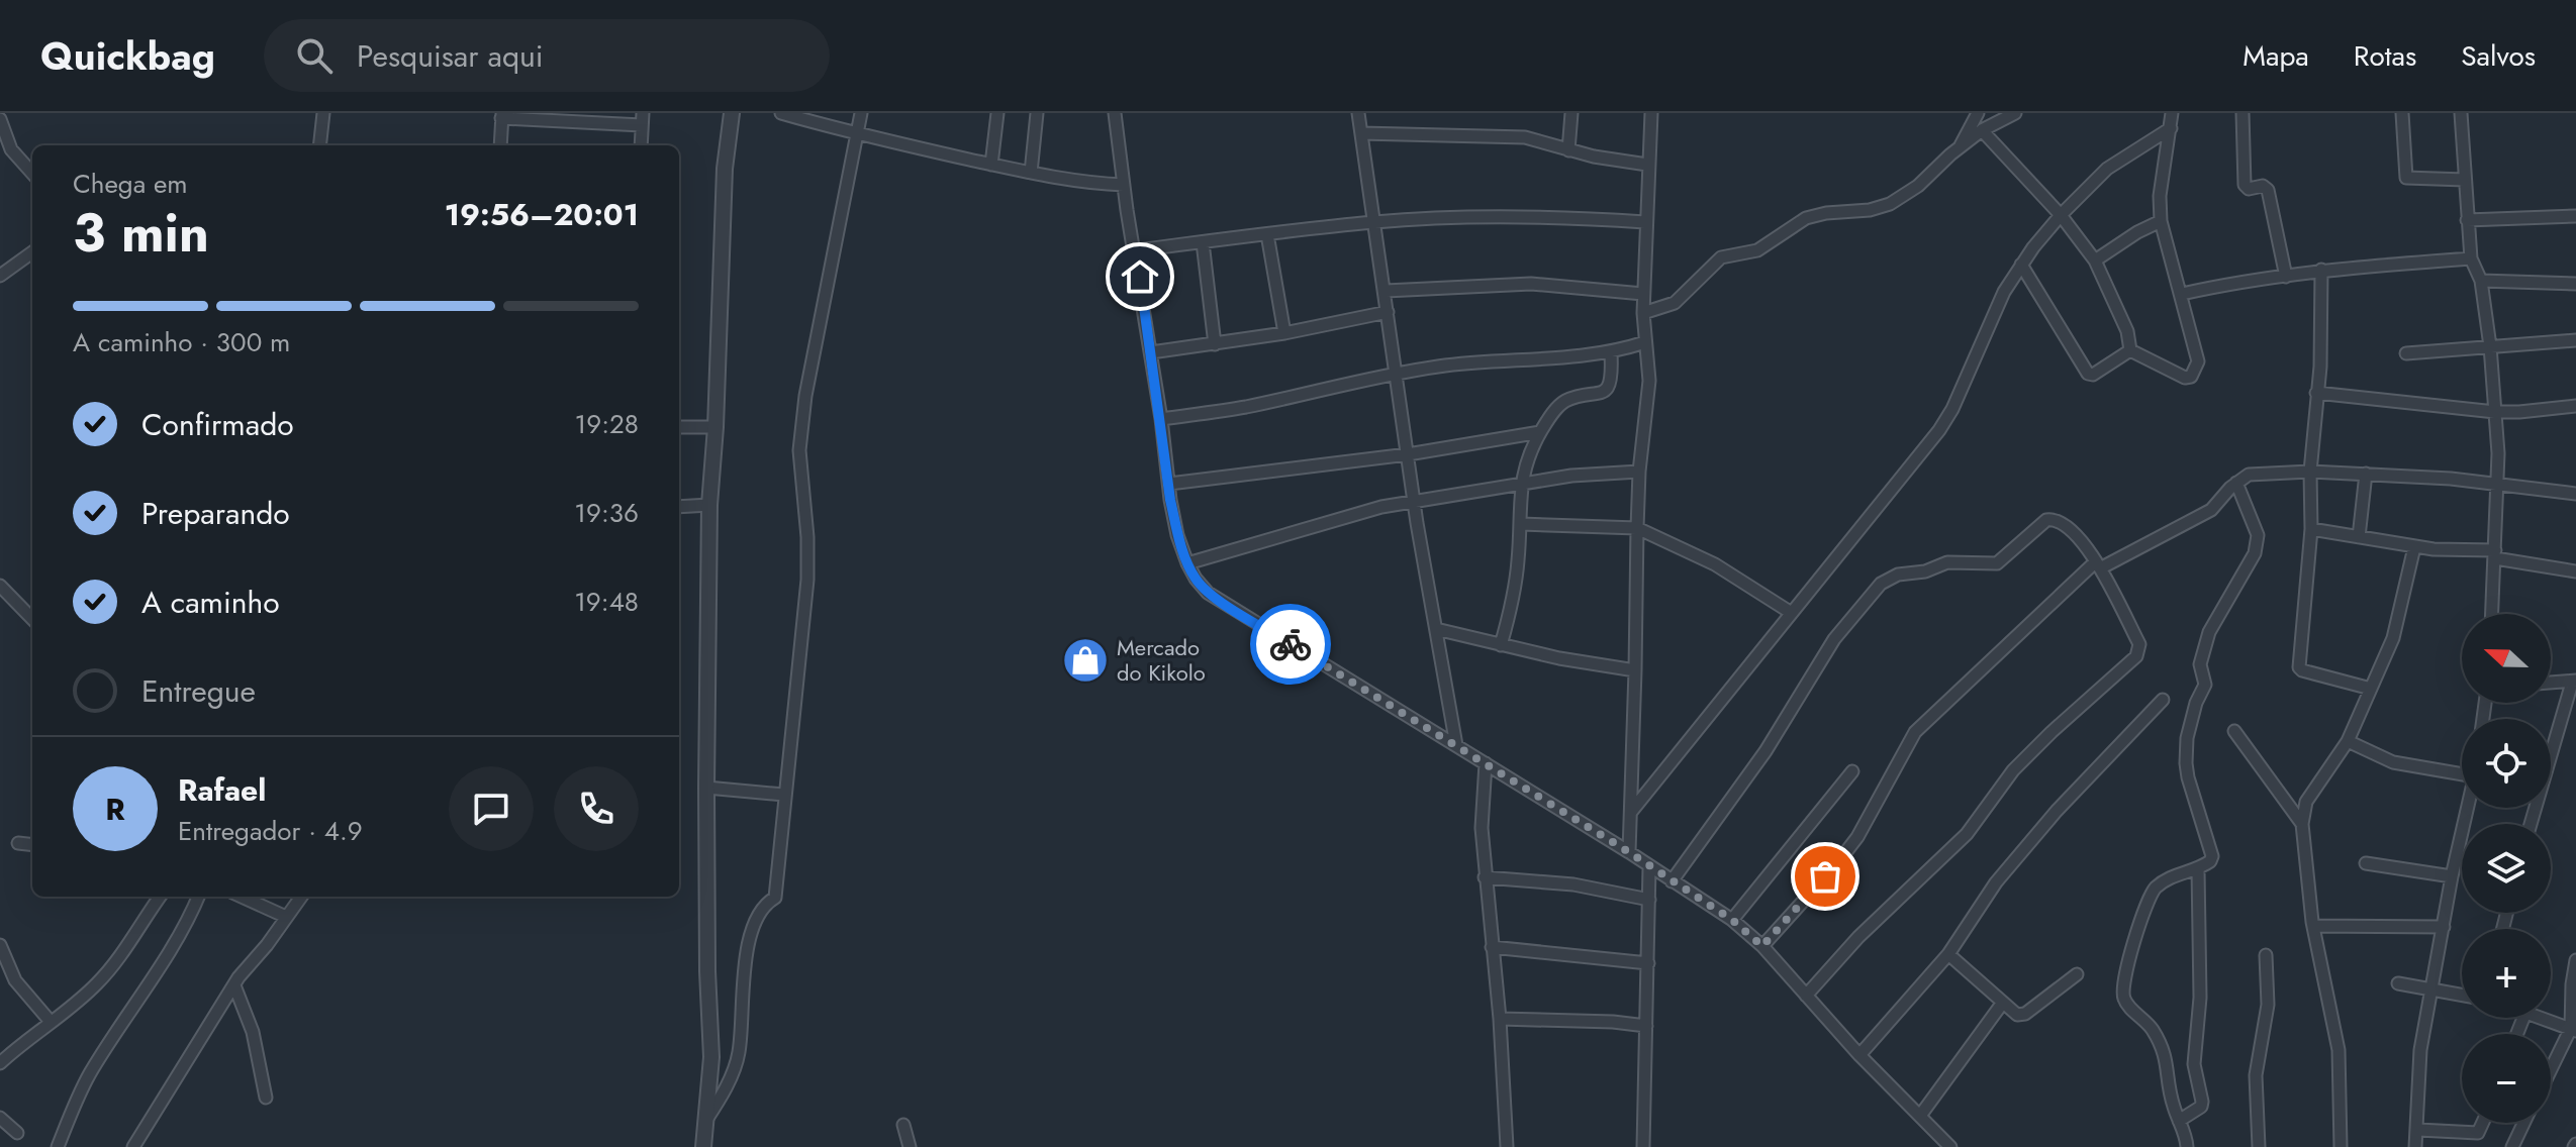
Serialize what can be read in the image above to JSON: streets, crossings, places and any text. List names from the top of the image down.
{
  "places": {
    "shop": ["Mercado do Kikolo"]
  },
  "north": "left",
  "page": {
    "header": "Quickbag",
    "search": "Pesquisar aqui",
    "nav": ["Mapa", "Rotas", "Salvos"],
    "heading": ["3 min", "Chega em", "19:56–20:01"],
    "panel": ["Rafael", "Entregador · 4.9"],
    "bar": "A caminho · 300 m",
    "list": [
      ["Confirmado", "19:28"],
      ["Preparando", "19:36"],
      ["A caminho", "19:48"],
      "Entregue"
    ],
    "map_buttons": ["+", "−"],
    "round": "R"
  }
}
